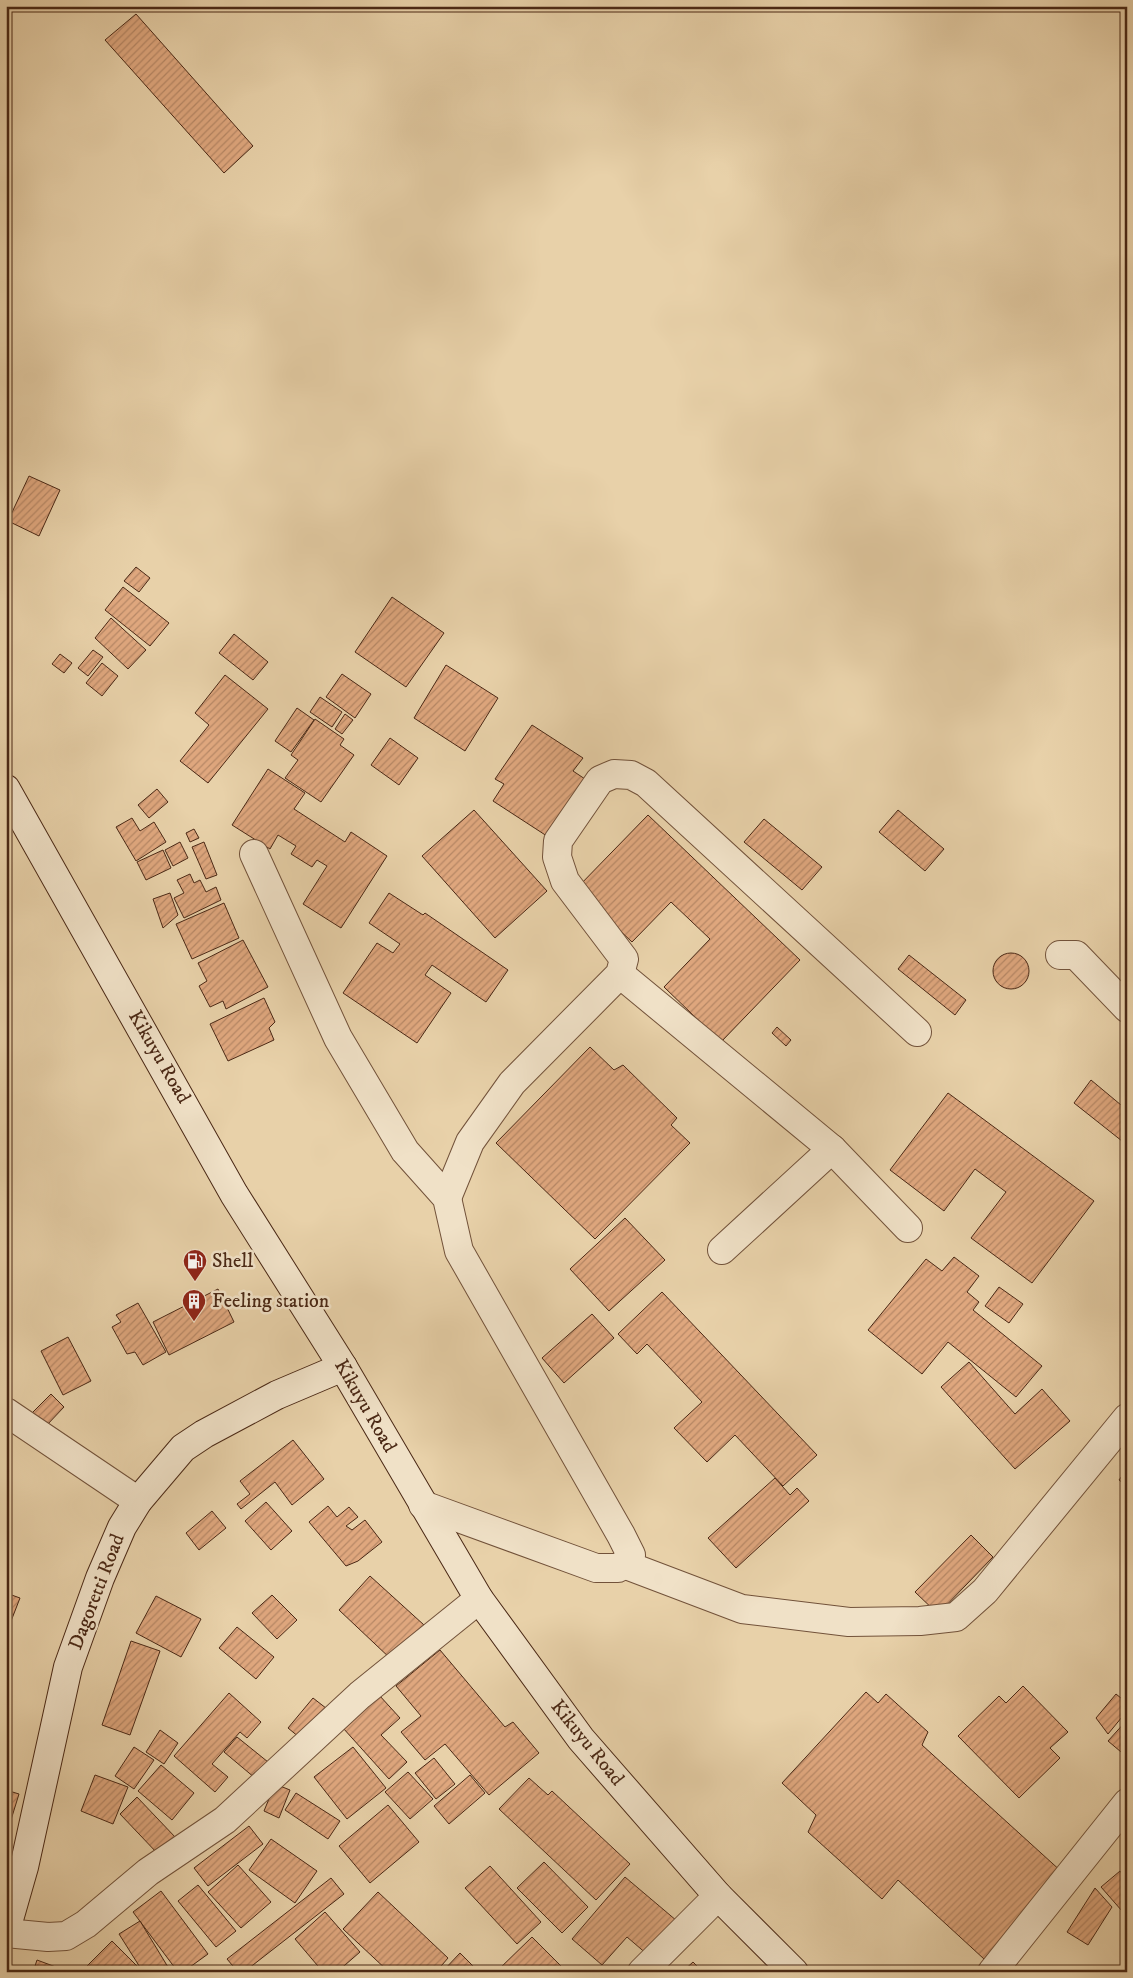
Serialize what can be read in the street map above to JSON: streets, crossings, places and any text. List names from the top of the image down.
{
  "streets": {
    "street": ["Kikuyu Road", "Dagoretti Road"]
  },
  "crossings": [
    ["Kikuyu Road", "Dagoretti Road"]
  ],
  "places": {
    "fuel station": ["Shell"],
    "building": ["Feeling station"]
  }
}
